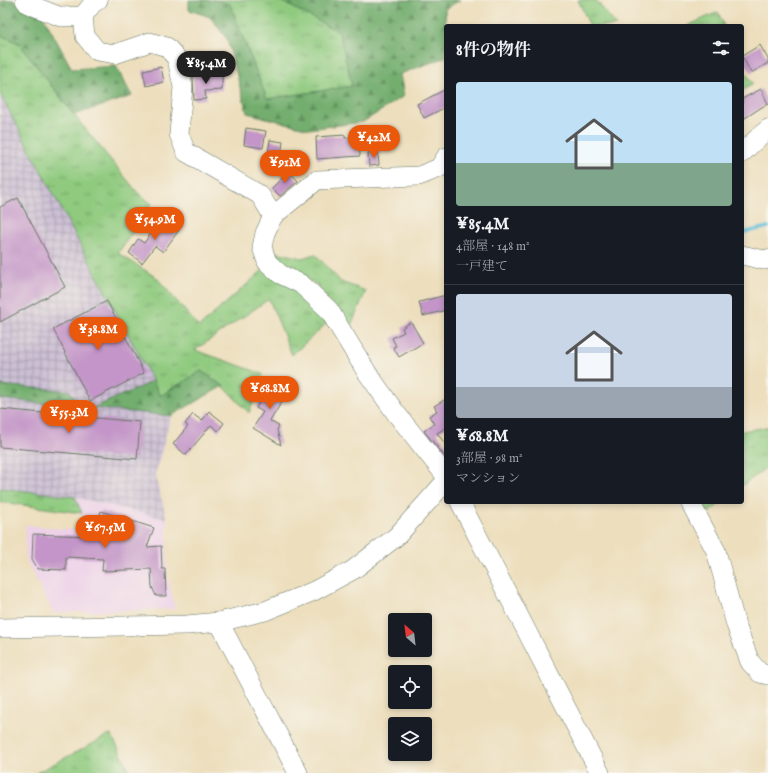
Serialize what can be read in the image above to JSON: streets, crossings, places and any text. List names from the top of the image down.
{
  "north": "top left",
  "page": {
    "heading": "8件の物件",
    "price": [
      "¥85.4M",
      "¥42M",
      "¥91M",
      "¥54.9M",
      "¥38.8M",
      "¥68.8M",
      "¥55.3M",
      "¥67.5M"
    ],
    "list": [
      {
        "name": "¥85.4M",
        "note": "4部屋 · 148 m² · 一戸建て"
      },
      {
        "name": "¥68.8M",
        "note": "3部屋 · 98 m² · マンション"
      }
    ]
  }
}
